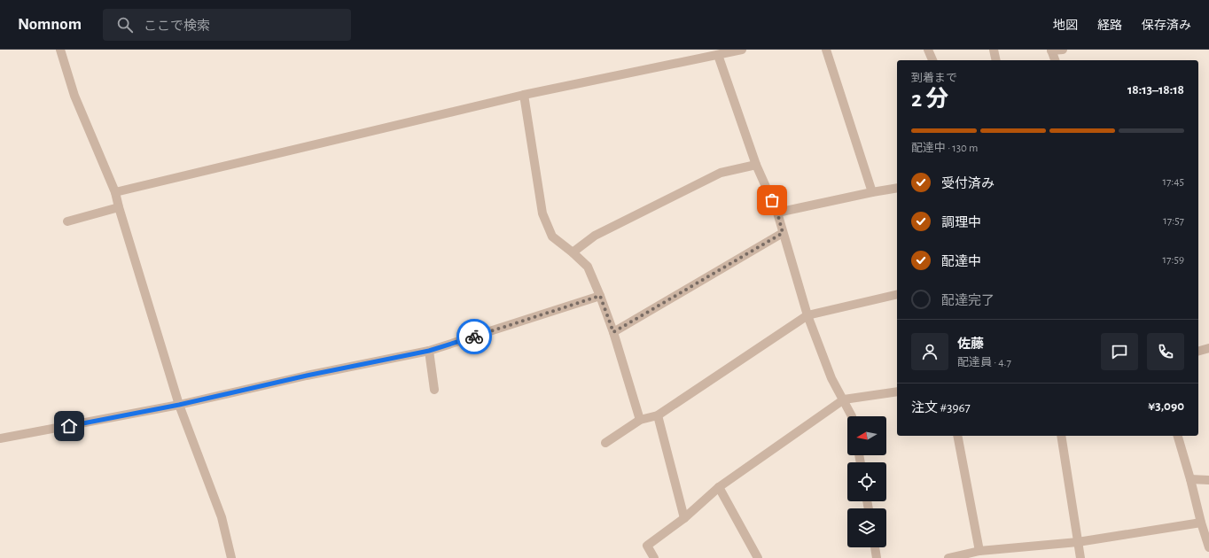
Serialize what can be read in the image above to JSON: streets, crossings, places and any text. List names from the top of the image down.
{
  "north": "left",
  "page": {
    "header": "Nomnom",
    "search": "ここで検索",
    "nav": ["地図", "経路", "保存済み"],
    "heading": ["2 分", "到着まで", "18:13–18:18"],
    "panel": [
      "佐藤",
      "配達員 · 4.7",
      "注文 #3967",
      "¥3,090"
    ],
    "bar": "配達中 · 130 m",
    "list": [
      ["受付済み", "17:45"],
      ["調理中", "17:57"],
      ["配達中", "17:59"],
      "配達完了"
    ]
  }
}
